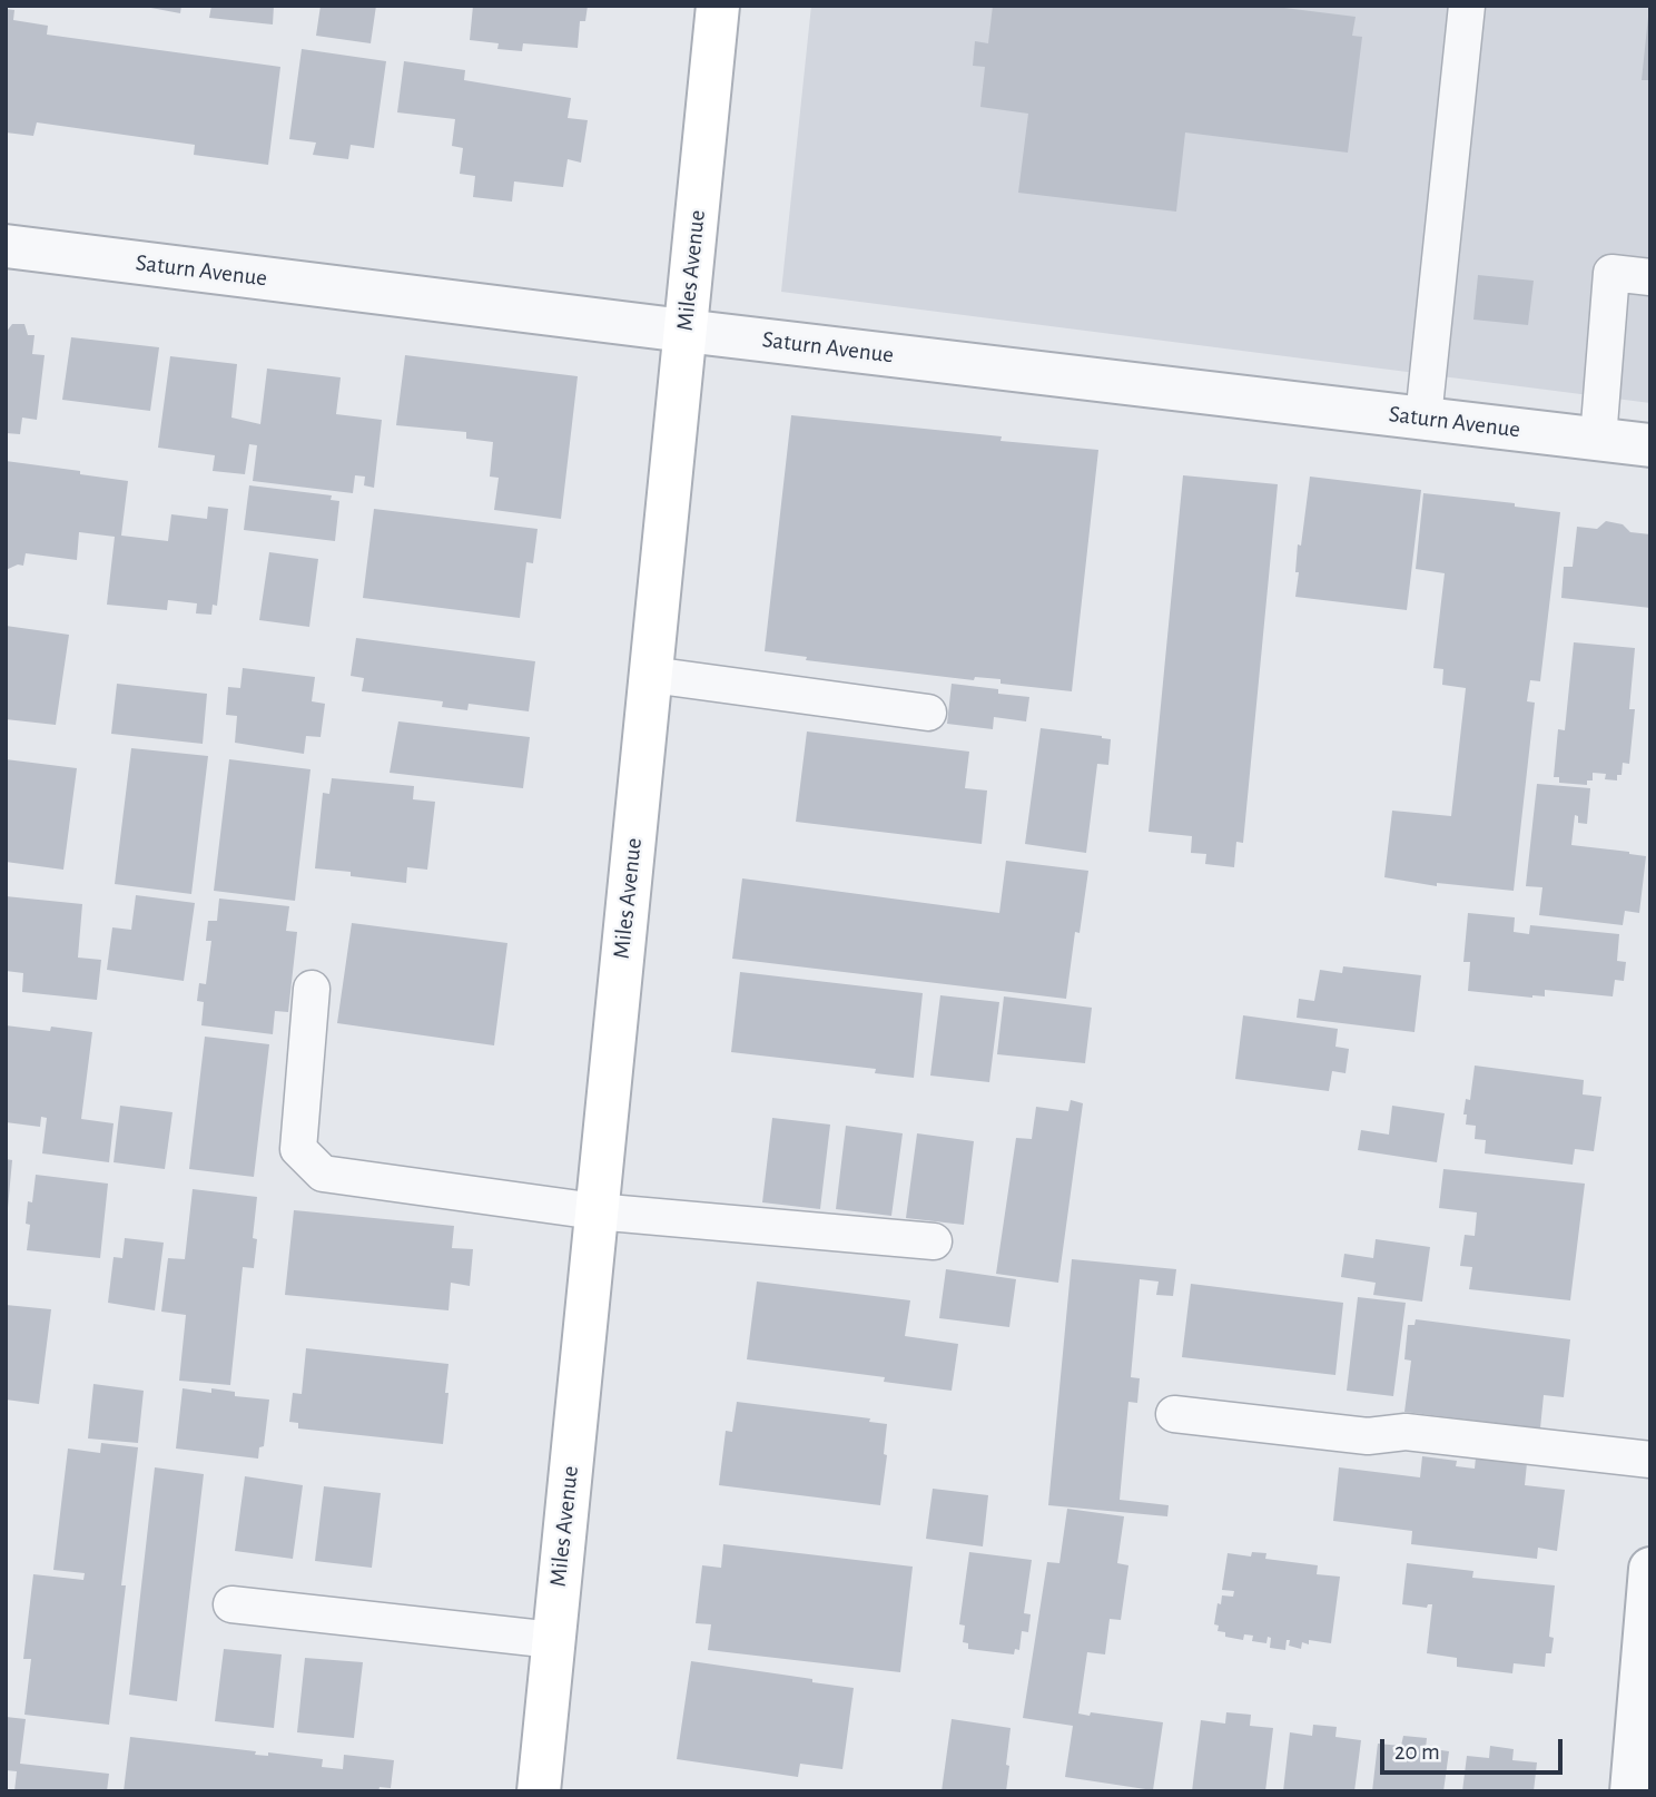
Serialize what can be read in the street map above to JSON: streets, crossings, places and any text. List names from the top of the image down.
{
  "streets": {
    "main road": ["Miles Avenue"],
    "street": ["Saturn Avenue"]
  },
  "crossings": [
    ["Saturn Avenue", "Miles Avenue"]
  ],
  "scale_bar": "20 m"
}
